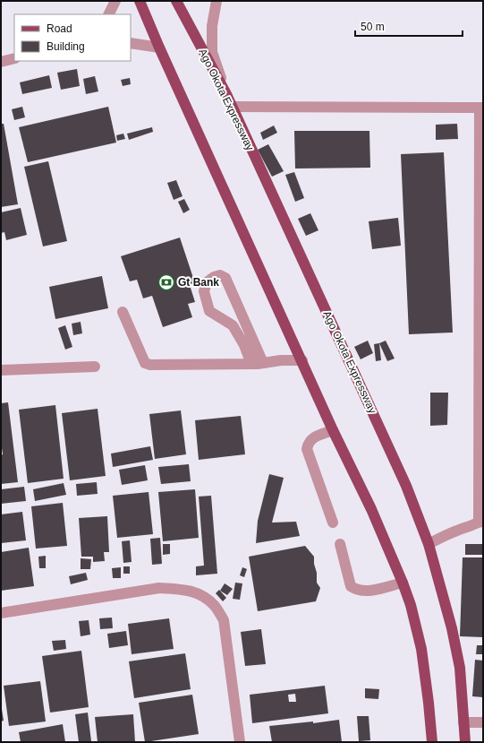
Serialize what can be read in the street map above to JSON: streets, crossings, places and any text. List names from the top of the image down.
{
  "streets": {
    "main road": ["Ago Okota Expressway"]
  },
  "places": {
    "bank": ["Gt Bank"]
  },
  "legend": ["Road", "Building"],
  "scale_bar": "50 m"
}
